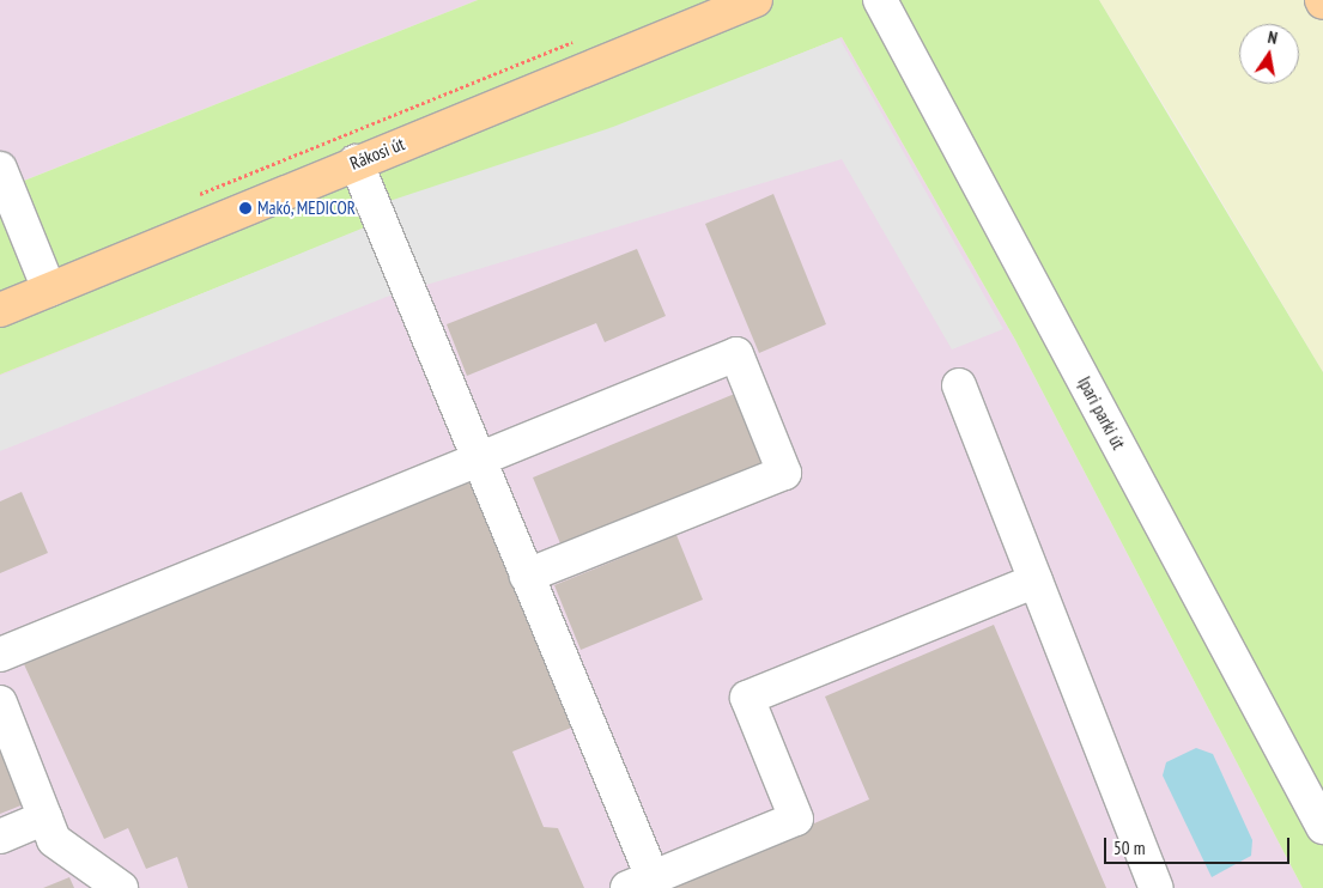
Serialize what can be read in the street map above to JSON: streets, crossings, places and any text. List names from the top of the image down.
{
  "streets": {
    "main road": ["Rákosi út"],
    "street": ["Ipari parki út"]
  },
  "places": ["Makó, MEDICOR"],
  "scale_bar": "50 m",
  "north": "top"
}
